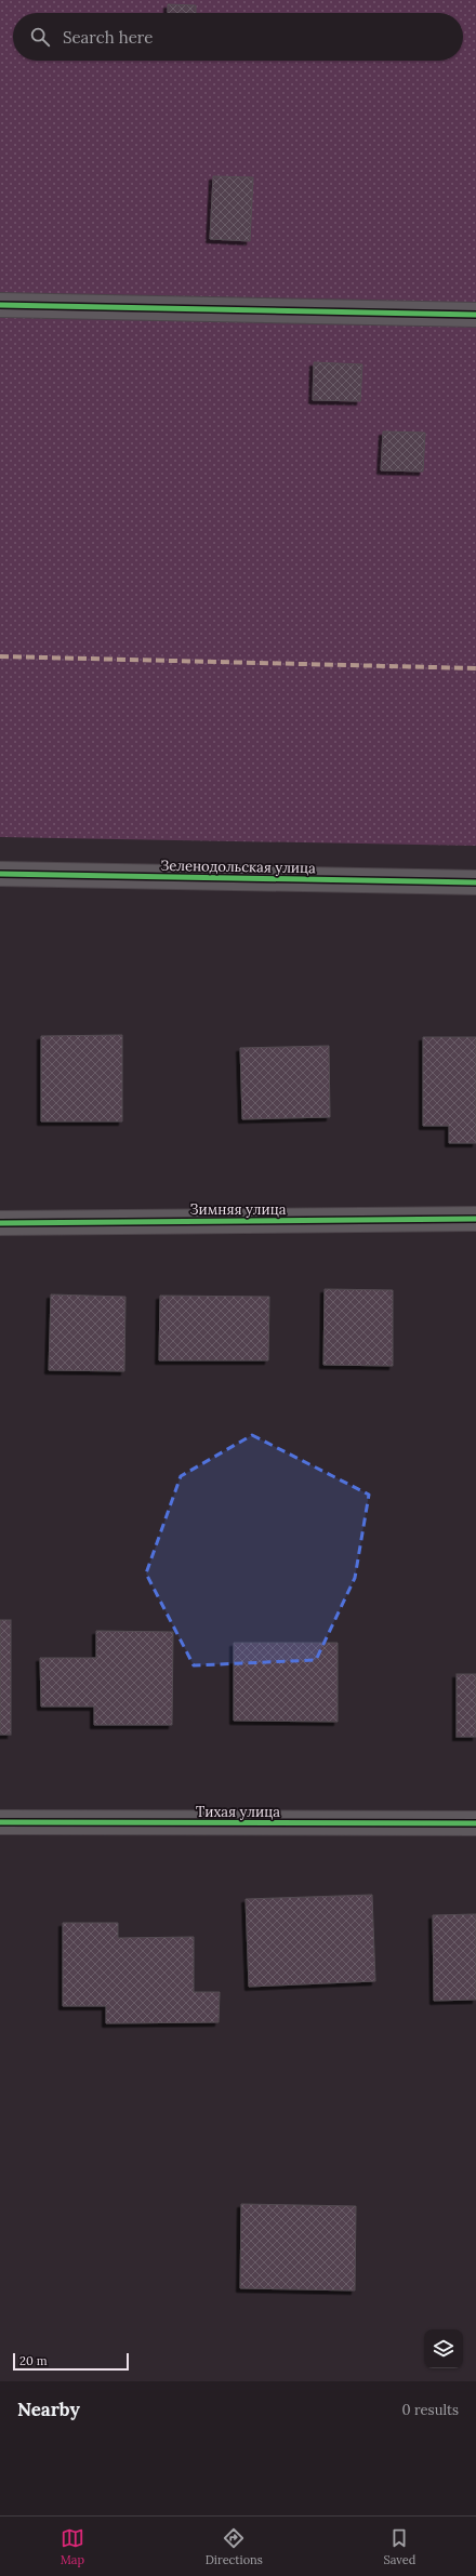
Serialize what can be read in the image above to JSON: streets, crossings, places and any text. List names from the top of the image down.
{
  "streets": {
    "street": ["Зеленодольская улица", "Зимняя улица", "Тихая улица"]
  },
  "scale_bar": "20 m",
  "page": {
    "search": "Search here",
    "scale": "20 m",
    "heading": ["Nearby", "0 results"],
    "nav": ["Map", "Directions", "Saved"]
  }
}
